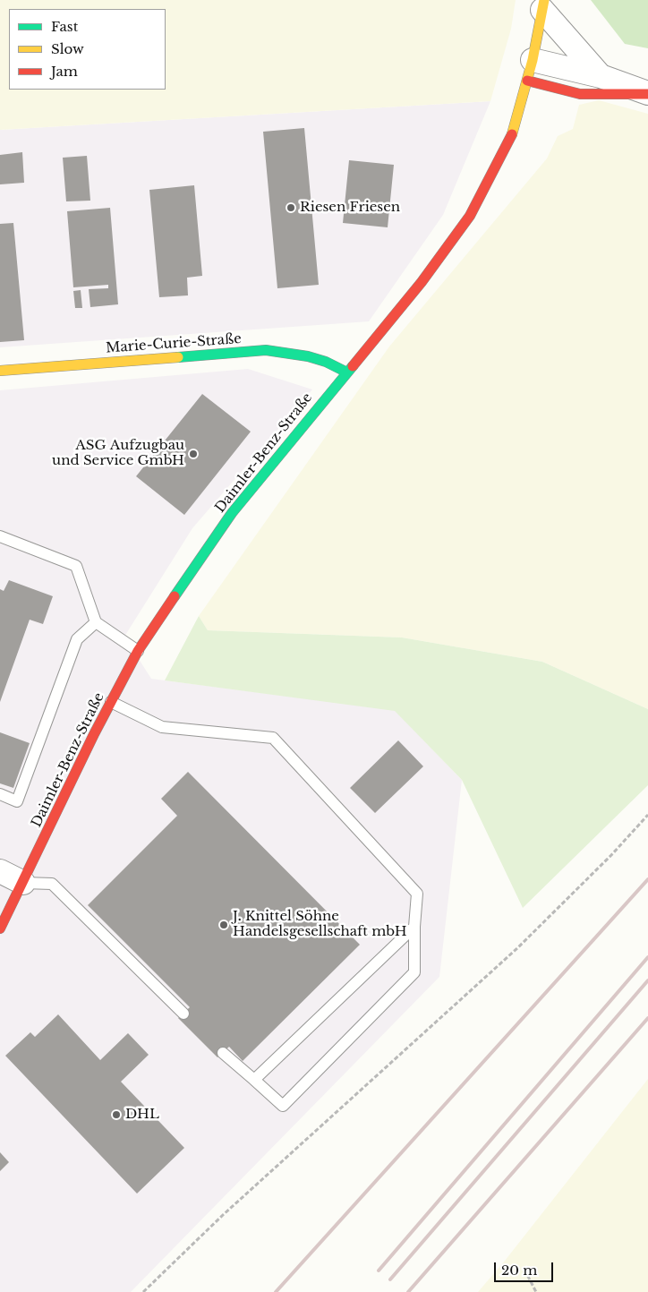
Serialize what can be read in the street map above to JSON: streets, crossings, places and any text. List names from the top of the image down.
{
  "streets": {
    "street": ["Marie-Curie-Straße", "Daimler-Benz-Straße"]
  },
  "crossings": [
    ["Marie-Curie-Straße", "Daimler-Benz-Straße"]
  ],
  "places": [
    "Riesen Friesen",
    "ASG Aufzugbau und Service GmbH",
    "J. Knittel Söhne Handelsgesellschaft mbH",
    "DHL"
  ],
  "legend": ["Fast", "Slow", "Jam"],
  "scale_bar": "20 m"
}
